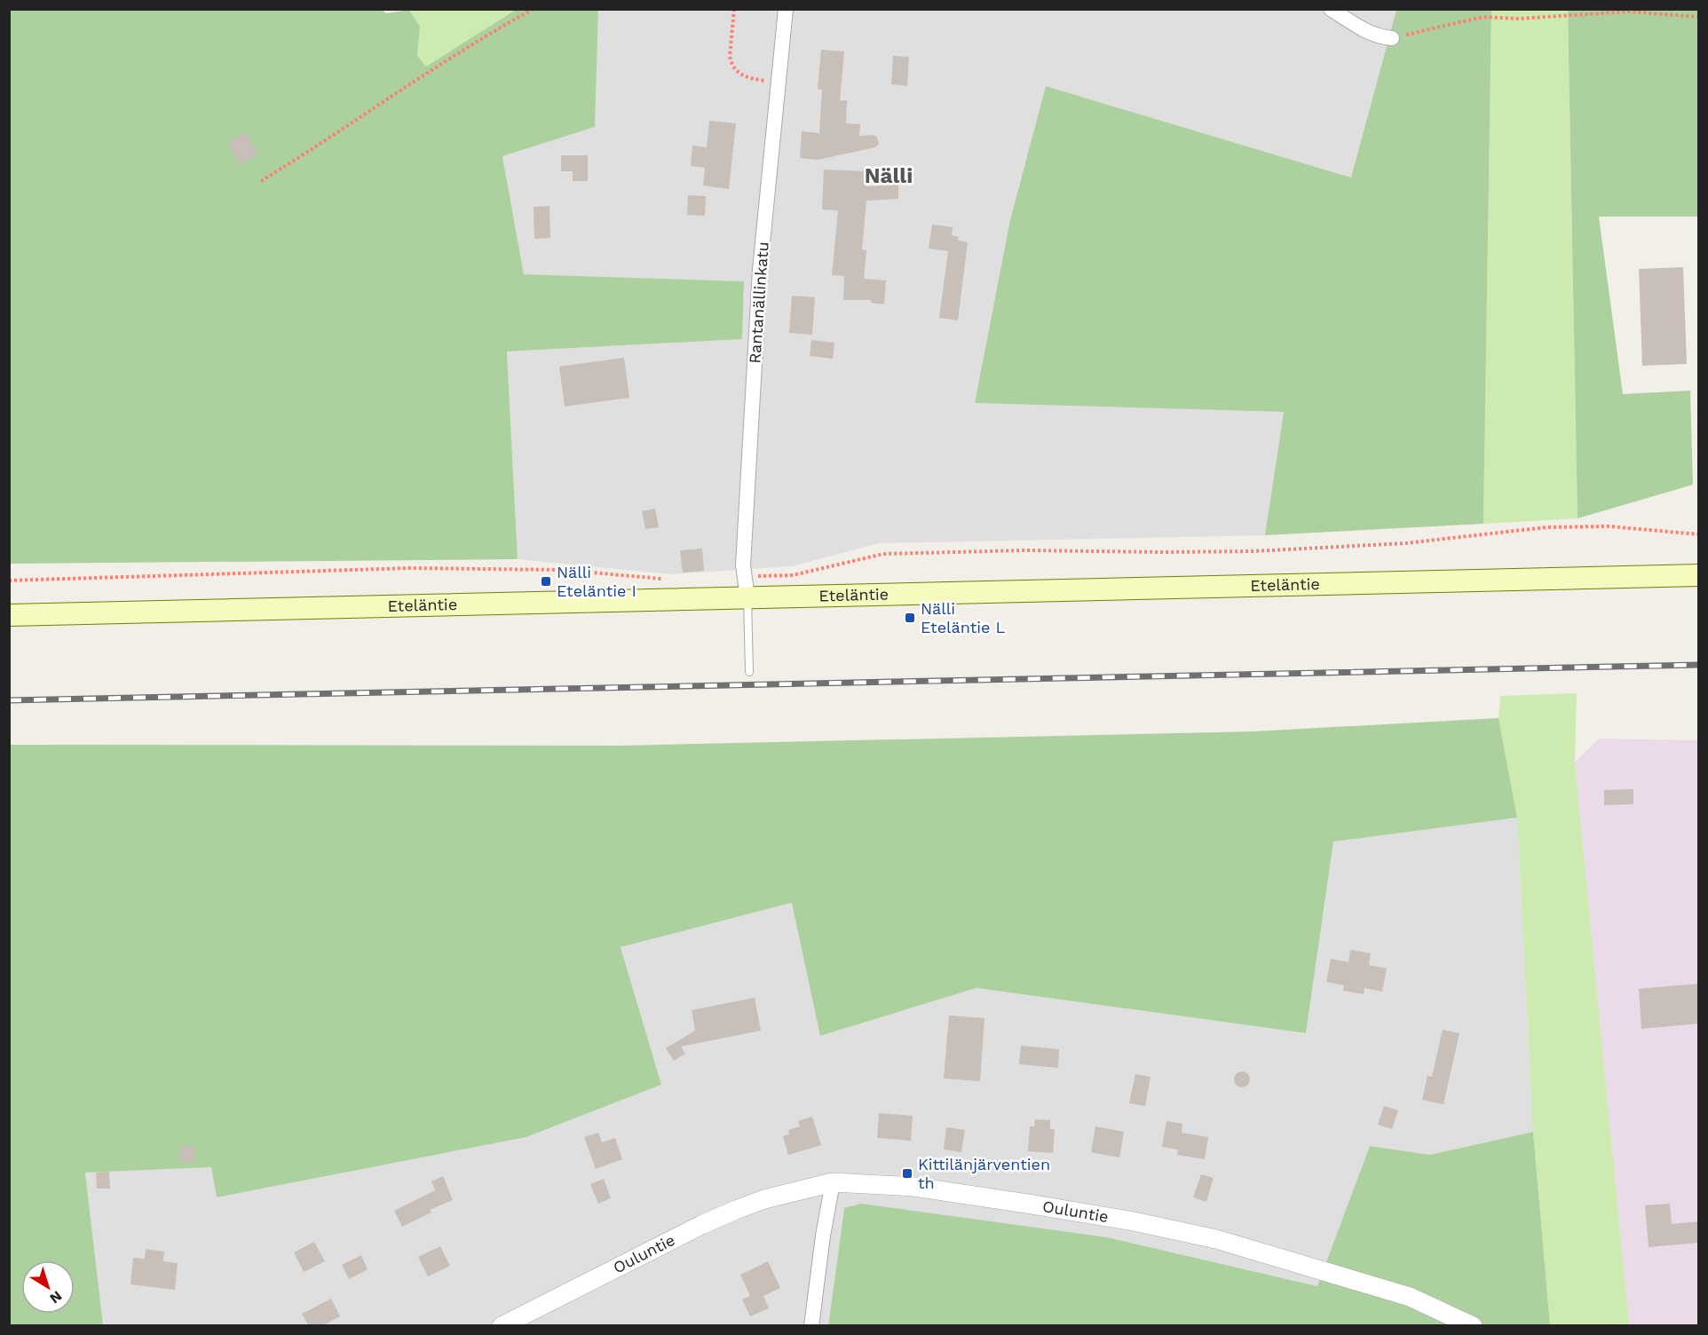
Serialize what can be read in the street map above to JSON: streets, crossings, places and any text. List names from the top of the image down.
{
  "streets": {
    "main road": ["Eteläntie"],
    "street": ["Rantanällinkatu", "Ouluntie"]
  },
  "crossings": [
    ["Rantanällinkatu", "Eteläntie"]
  ],
  "districts": ["Nälli"],
  "places": {
    "transit": ["Nälli Eteläntie I", "Nälli Eteläntie L", "Kittilänjärventien th"]
  },
  "north": "bottom right"
}
